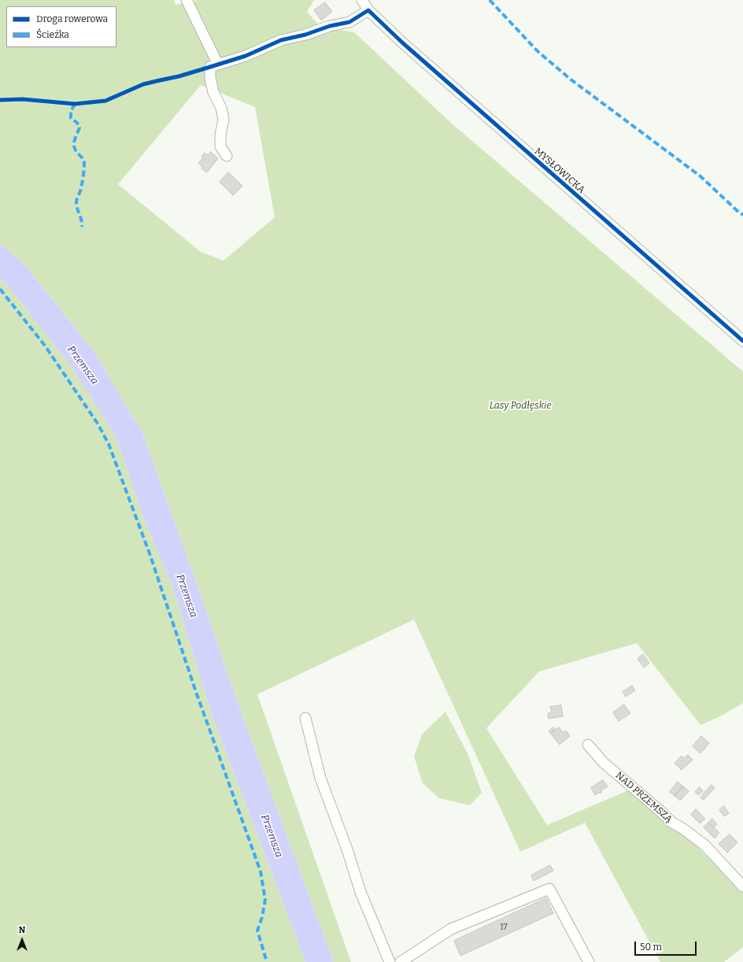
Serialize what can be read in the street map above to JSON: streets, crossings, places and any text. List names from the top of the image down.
{
  "streets": {
    "lane": ["MYSŁOWICKA", "NAD PRZEMSZĄ"]
  },
  "water": ["Przemsza"],
  "parks": ["Lasy Podłęskie"],
  "house_numbers": ["17"],
  "legend": ["Droga rowerowa", "Ścieżka"],
  "scale_bar": "50 m",
  "north": "top"
}
